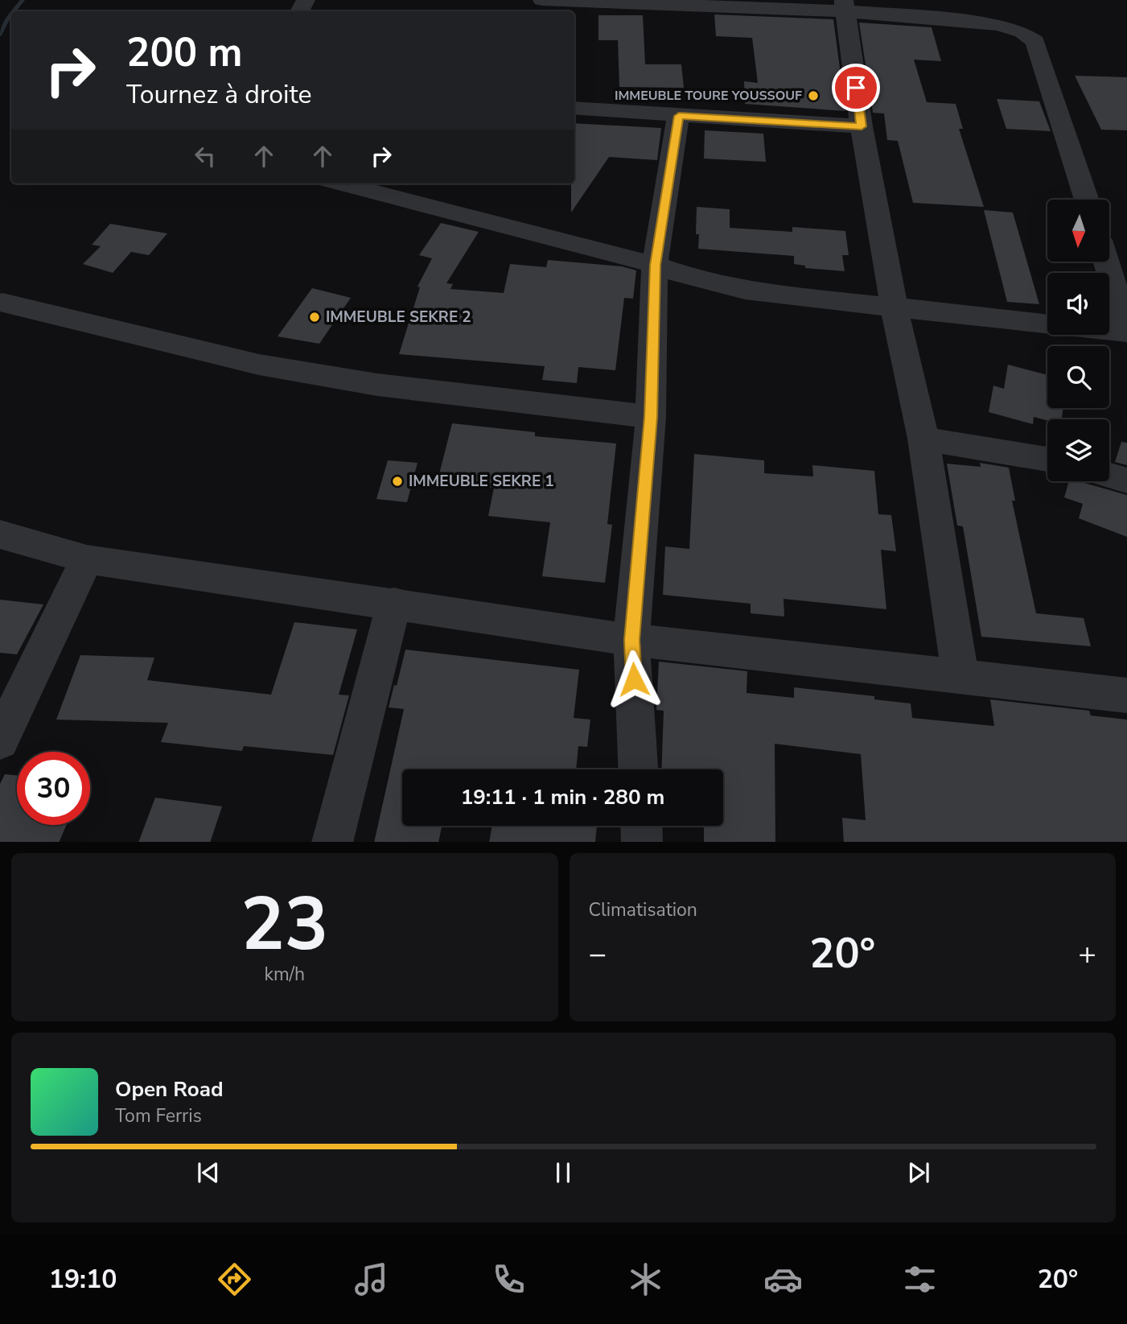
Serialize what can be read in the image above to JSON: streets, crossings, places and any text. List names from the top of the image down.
{
  "places": ["IMMEUBLE TOURE YOUSSOUF", "IMMEUBLE SEKRE 2", "IMMEUBLE SEKRE 1"],
  "north": "bottom",
  "page": {
    "turn": ["200 m", "Tournez à droite"],
    "limit": "30",
    "trip": "19:11 · 1 min · 280 m",
    "tile": [
      ["23", "km/h"],
      "Climatisation"
    ],
    "heat": ["−", "20°", "+"],
    "song": ["Open Road", "Tom Ferris"],
    "tabs": ["19:10", "20°"]
  }
}
